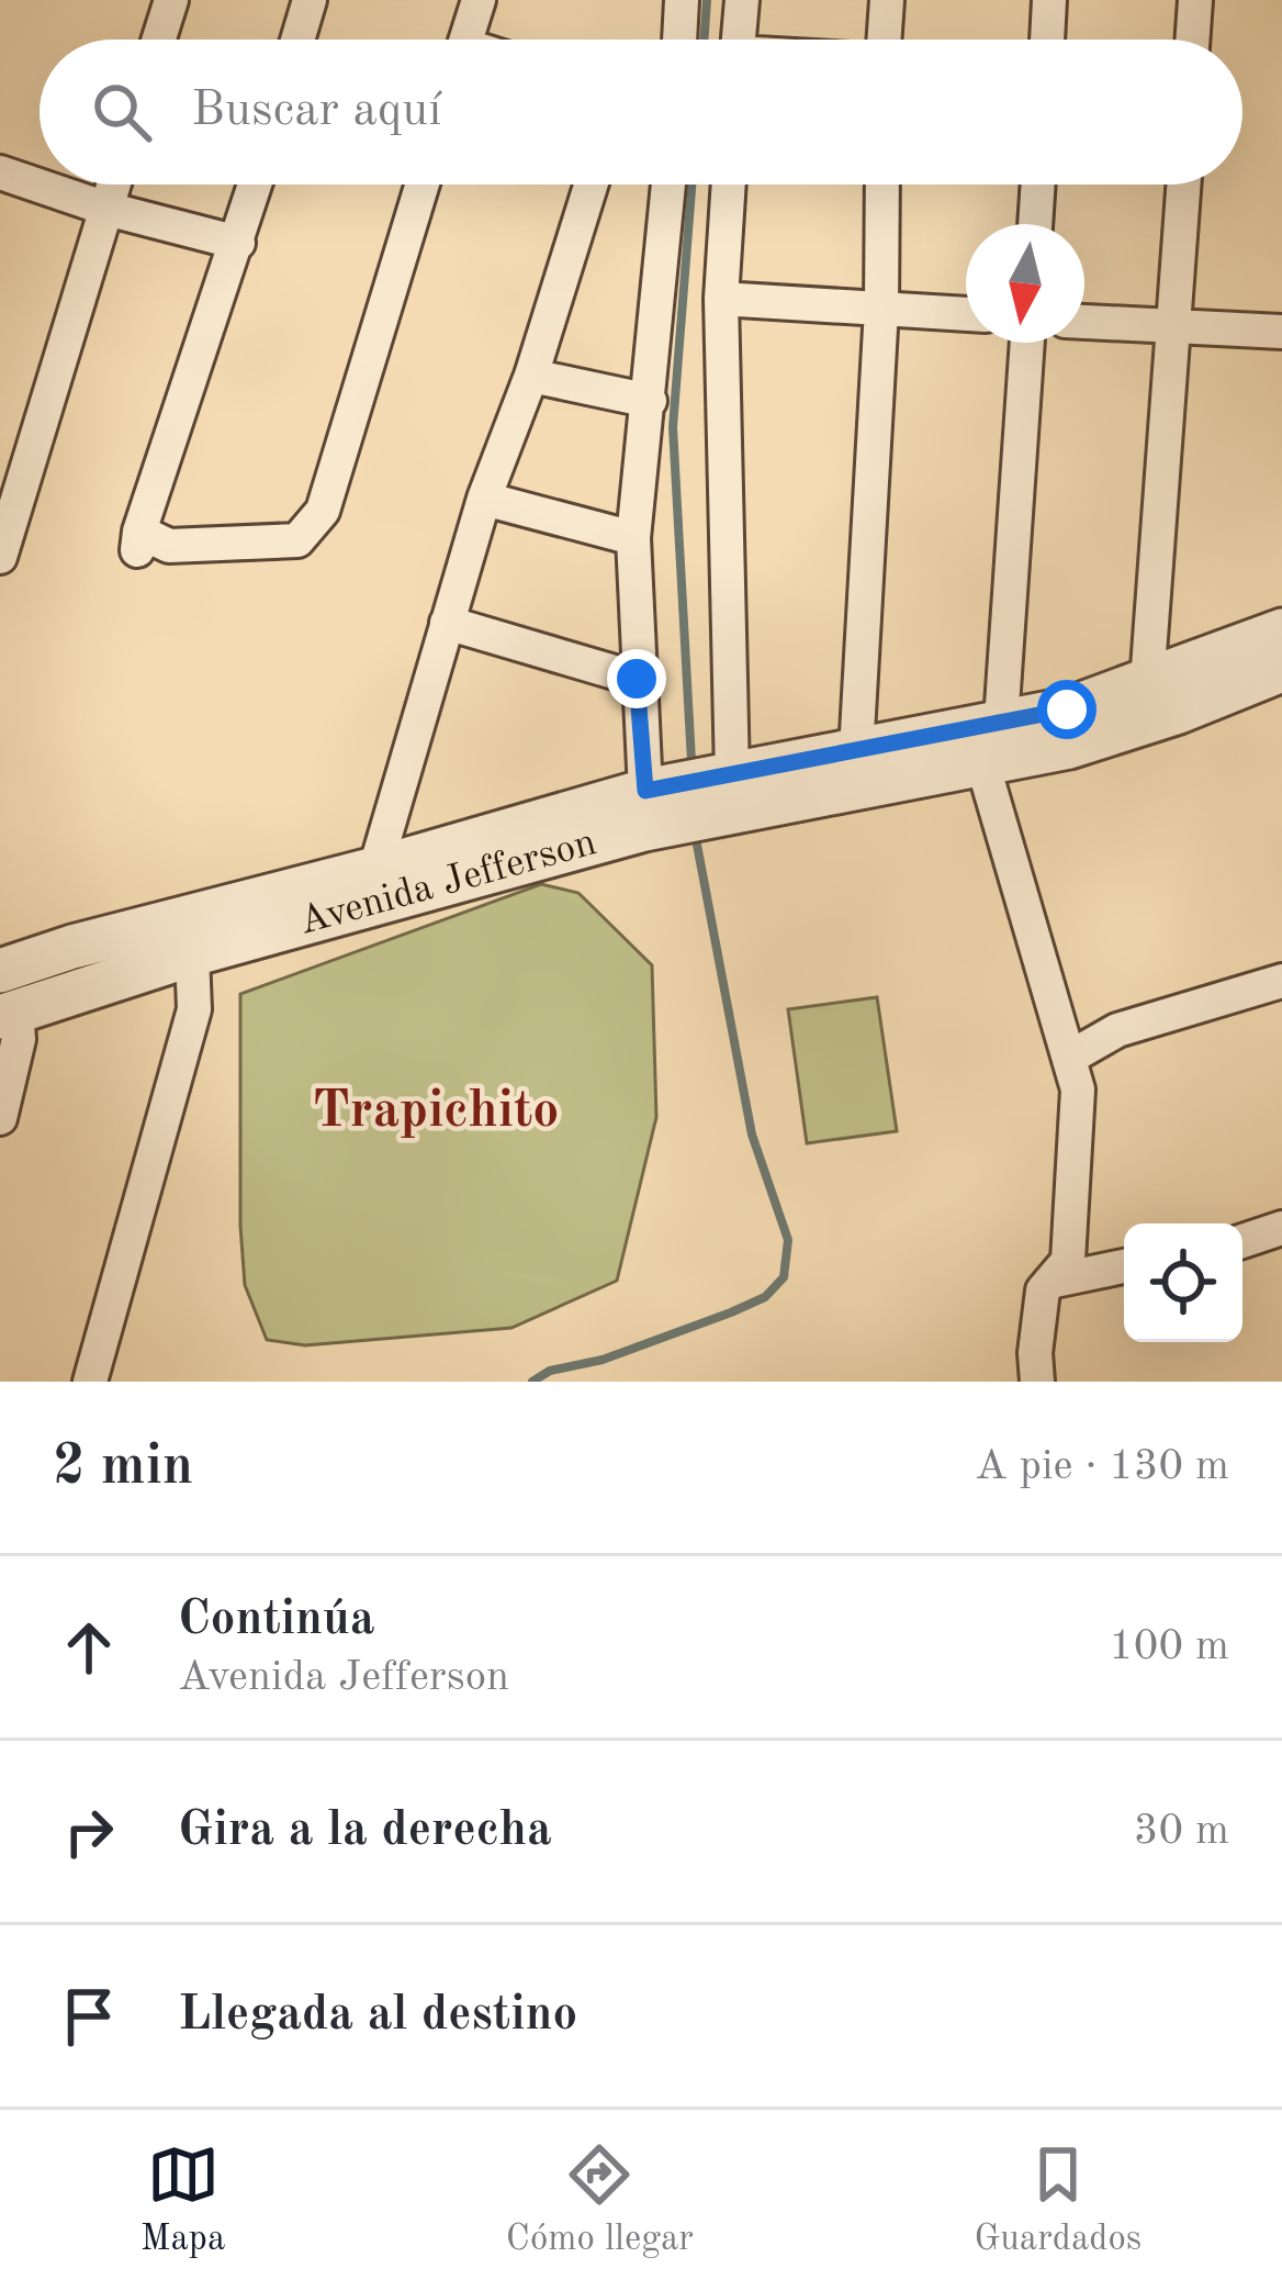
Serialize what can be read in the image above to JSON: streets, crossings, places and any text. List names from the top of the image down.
{
  "streets": {
    "street": ["Avenida Jefferson"]
  },
  "districts": ["Trapichito"],
  "north": "bottom",
  "page": {
    "search": "Buscar aquí",
    "heading": ["2 min", "A pie · 130 m"],
    "list": [
      ["Continúa", "Avenida Jefferson", "100 m"],
      ["Gira a la derecha", "30 m"],
      "Llegada al destino"
    ],
    "nav": ["Mapa", "Cómo llegar", "Guardados"]
  }
}
